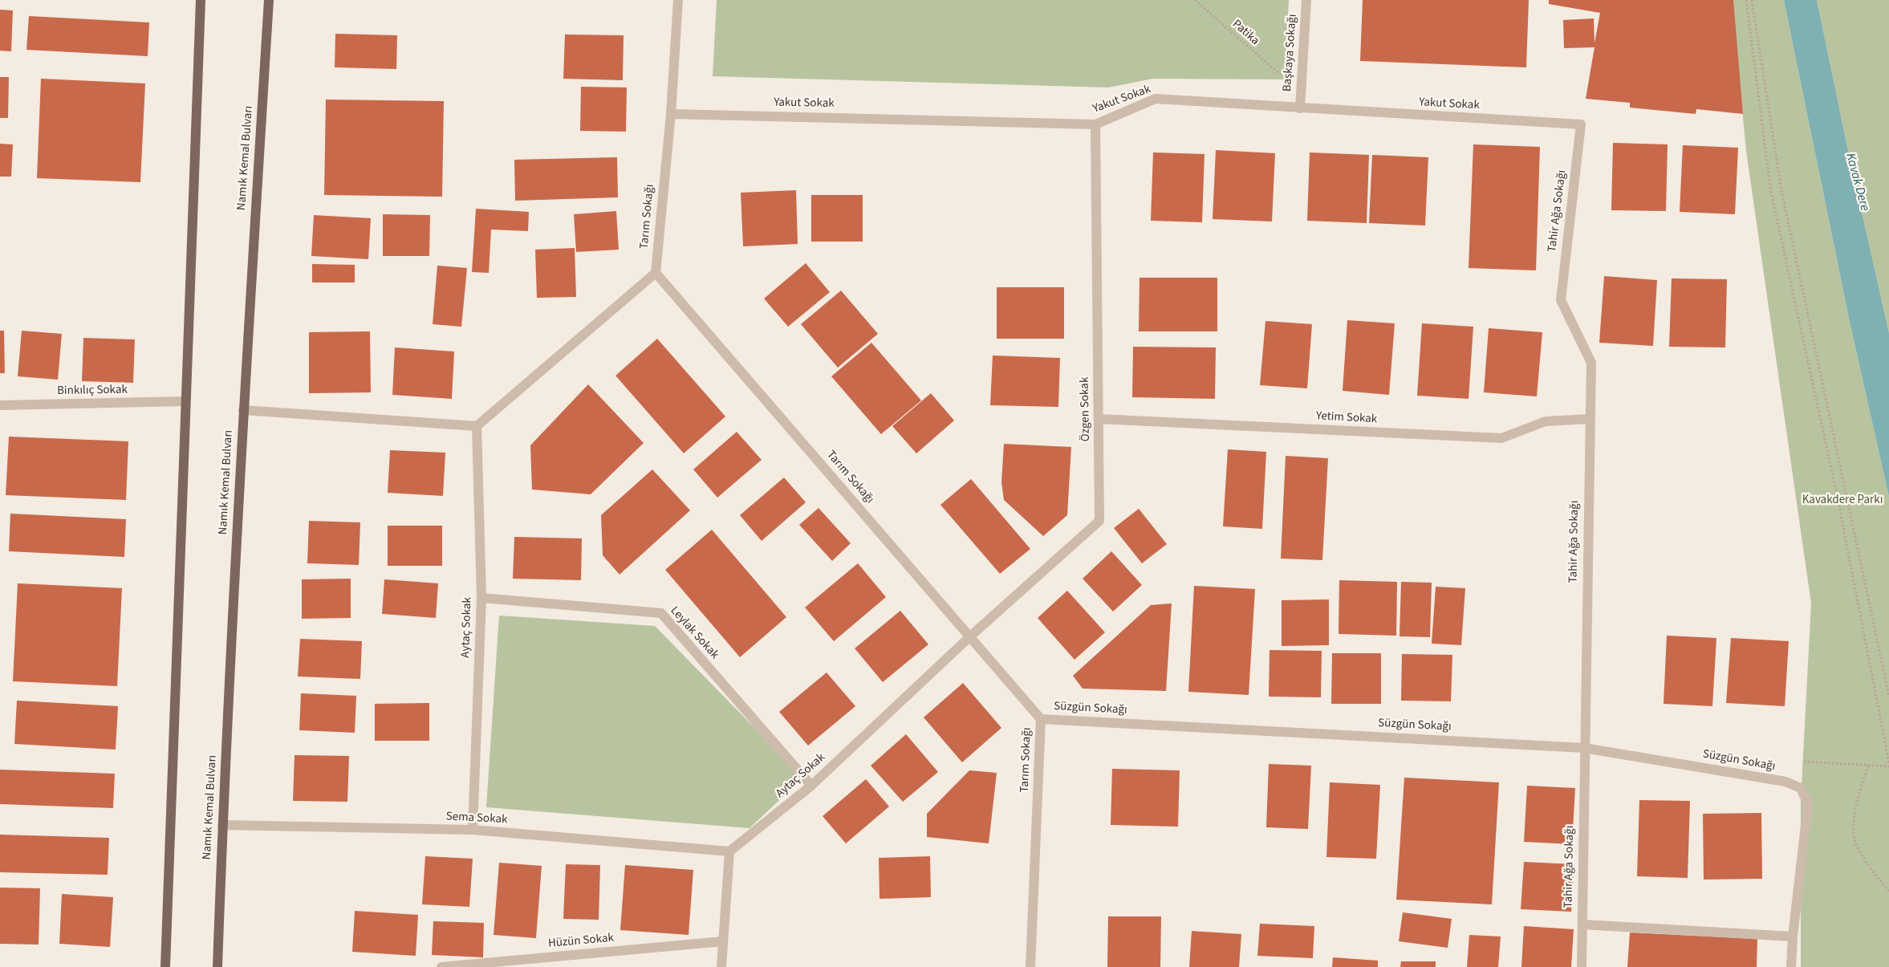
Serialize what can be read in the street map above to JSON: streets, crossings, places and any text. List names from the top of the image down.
{
  "streets": {
    "main road": ["Namık Kemal Bulvarı"],
    "street": [
      "Başkaya Sokağı",
      "Yakut Sokak",
      "Tahir Ağa Sokağı",
      "Tarım Sokağı",
      "Binkılıç Sokak",
      "Özgen Sokak",
      "Yetim Sokak",
      "Aytaç Sokak",
      "Leylak Sokak",
      "Süzgün Sokağı",
      "Sema Sokak",
      "Hüzün Sokak"
    ],
    "path": ["Patika"]
  },
  "crossings": [
    ["Başkaya Sokağı", "Yakut Sokak"],
    ["Yakut Sokak", "Tahir Ağa Sokağı"],
    ["Yakut Sokak", "Tarım Sokağı"],
    ["Yakut Sokak", "Özgen Sokak"],
    ["Namık Kemal Bulvarı", "Sema Sokak"],
    ["Tahir Ağa Sokağı", "Yetim Sokak"],
    ["Tahir Ağa Sokağı", "Süzgün Sokağı"],
    ["Tarım Sokağı", "Özgen Sokak"],
    ["Tarım Sokağı", "Aytaç Sokak"],
    ["Tarım Sokağı", "Süzgün Sokağı"],
    ["Özgen Sokak", "Yetim Sokak"],
    ["Özgen Sokak", "Aytaç Sokak"],
    ["Aytaç Sokak", "Leylak Sokak"],
    ["Aytaç Sokak", "Sema Sokak"]
  ],
  "water": ["Kavak Dere"],
  "parks": ["Kavakdere Parkı"]
}
